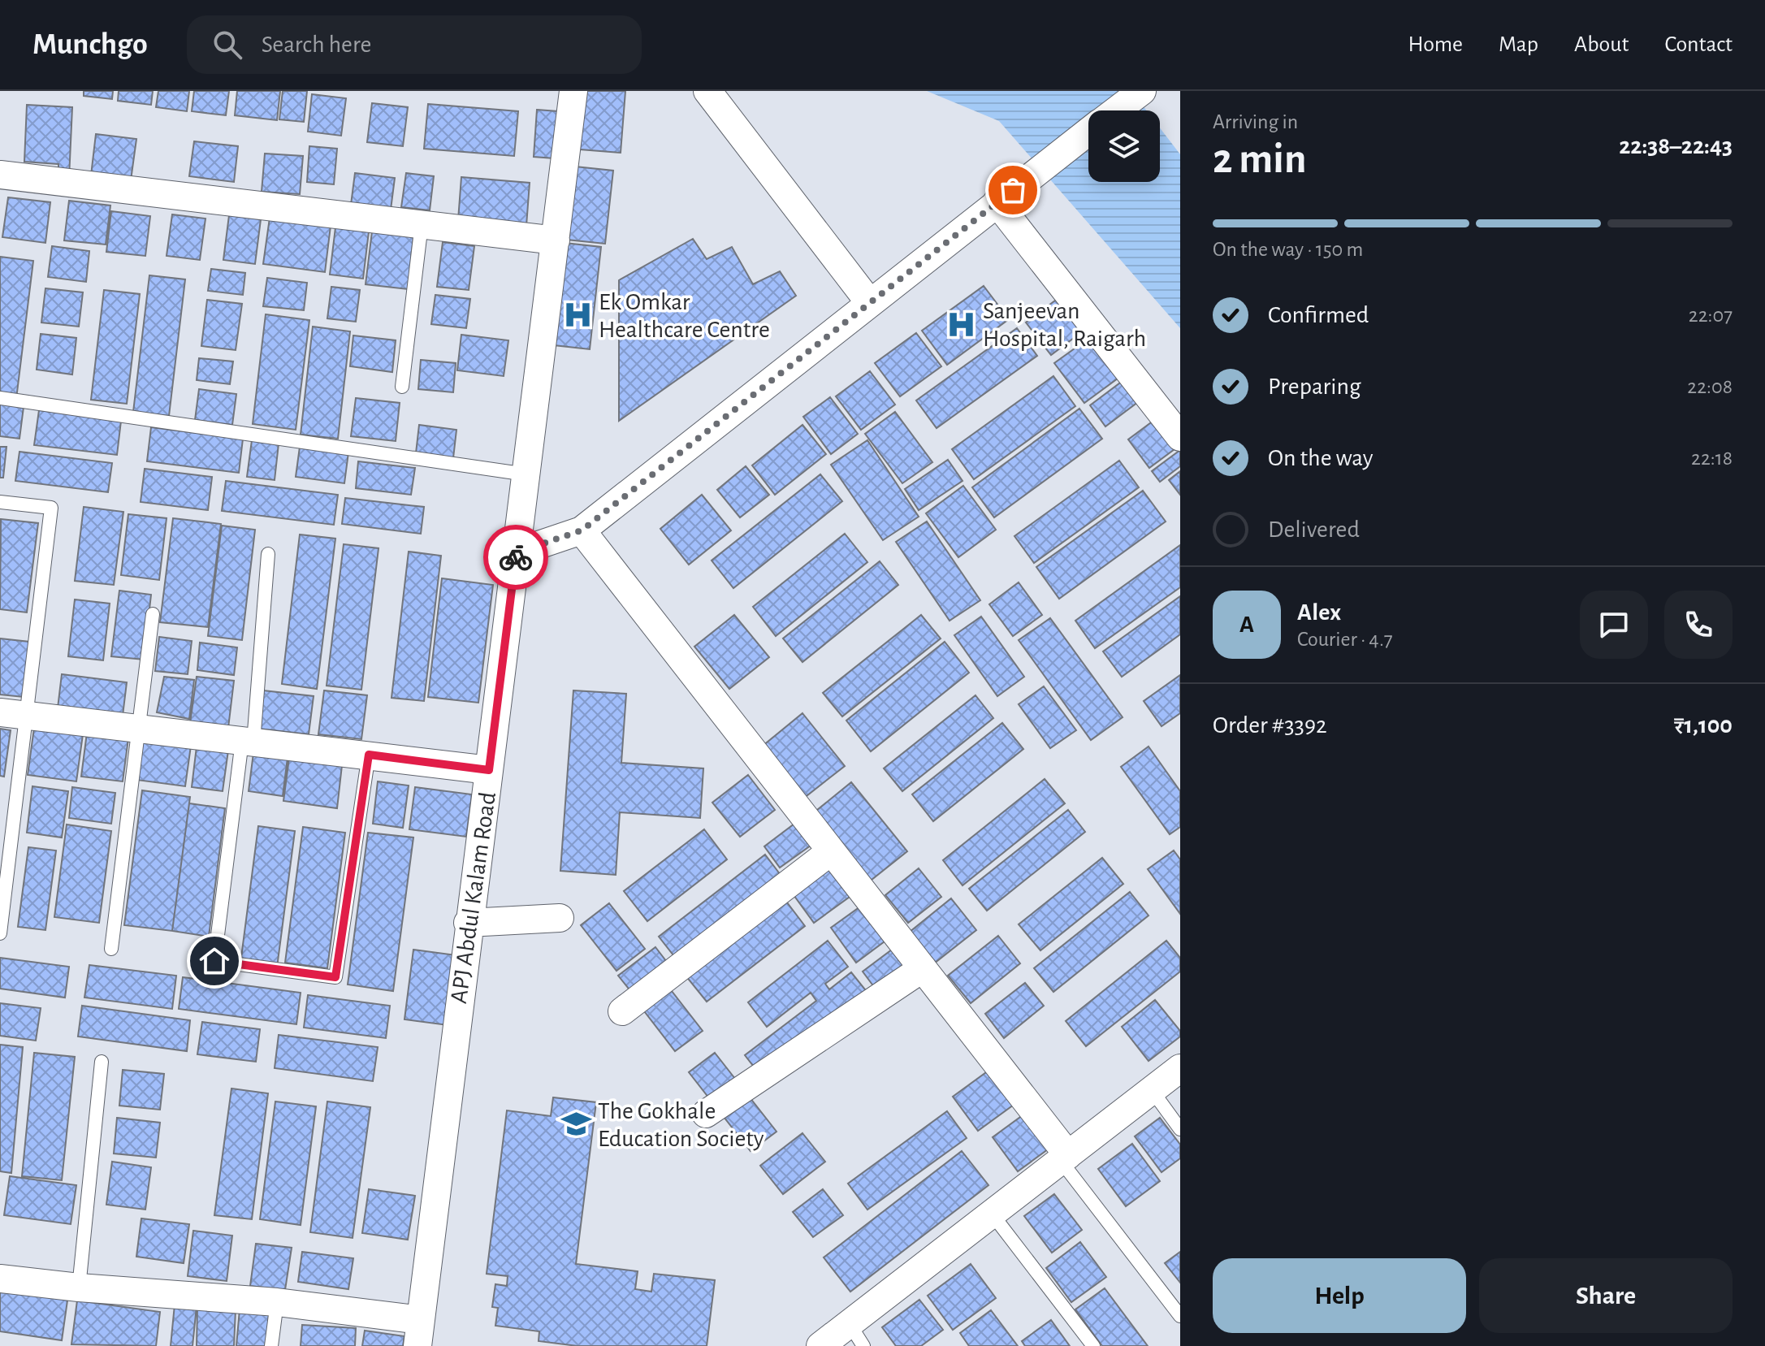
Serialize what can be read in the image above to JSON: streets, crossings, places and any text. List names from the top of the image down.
{
  "streets": {
    "street": ["APJ Abdul Kalam Road"]
  },
  "places": {
    "hospital": ["Ek Omkar Healthcare Centre", "Sanjeevan Hospital, Raigarh"],
    "school or university": ["The Gokhale Education Society"]
  },
  "page": {
    "header": "Munchgo",
    "search": "Search here",
    "nav": [
      "Home",
      "Map",
      "About",
      "Contact"
    ],
    "heading": ["2 min", "Arriving in", "22:38–22:43"],
    "panel": [
      "Alex",
      "Courier · 4.7",
      "Order #3392",
      "₹1,100"
    ],
    "bar": "On the way · 150 m",
    "list": [
      ["Confirmed", "22:07"],
      ["Preparing", "22:08"],
      ["On the way", "22:18"],
      "Delivered"
    ],
    "round": "A",
    "buttons": ["Help", "Share"]
  }
}
